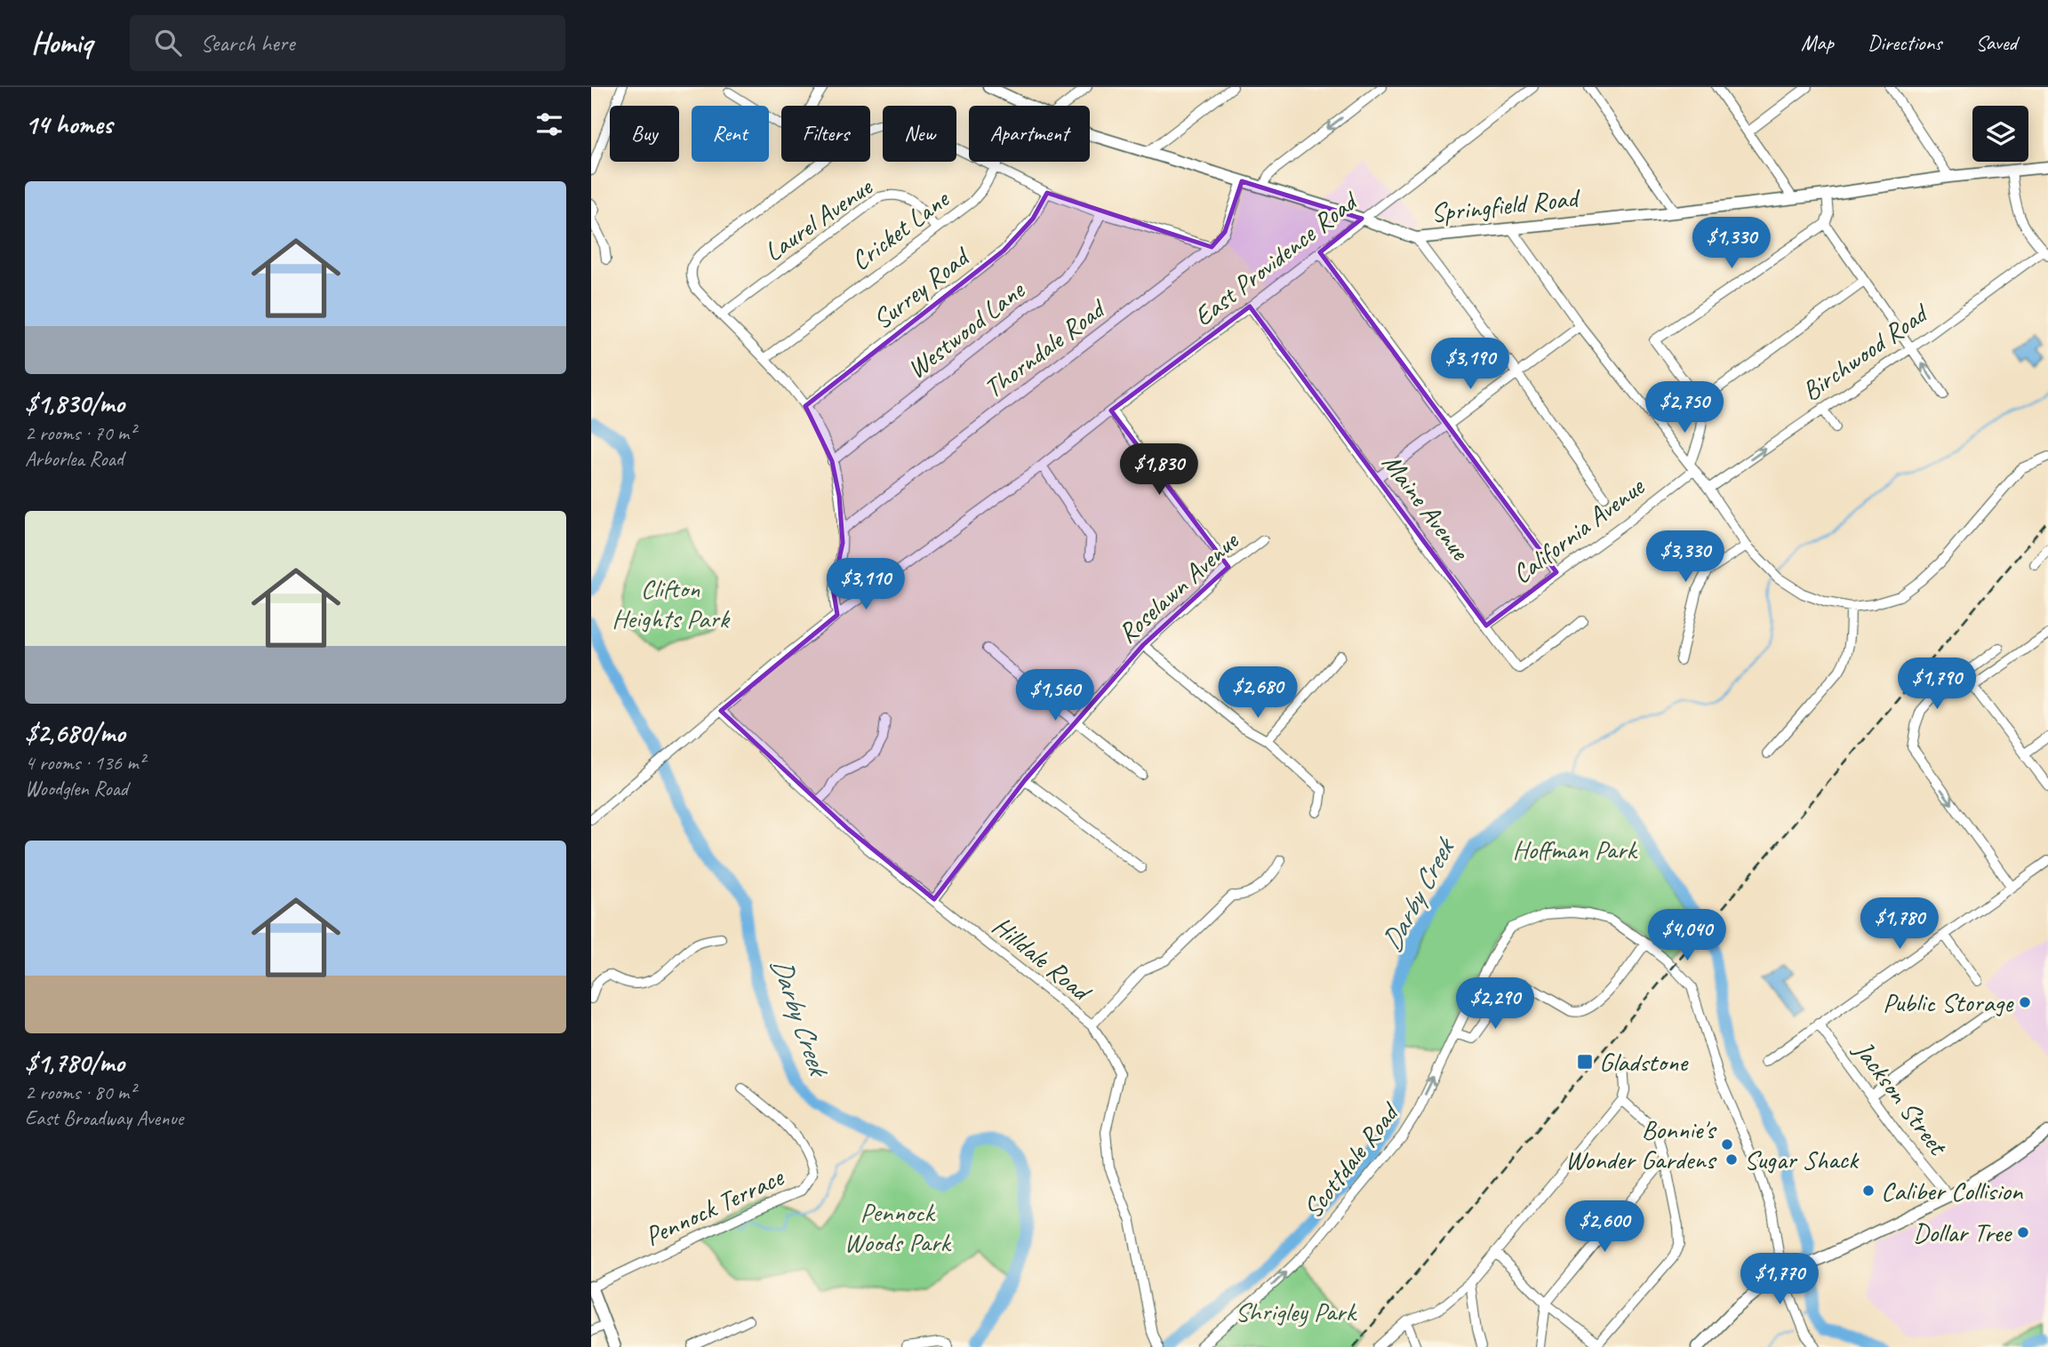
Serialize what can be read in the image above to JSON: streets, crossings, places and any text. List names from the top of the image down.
{
  "streets": {
    "main road": ["Springfield Road"],
    "street": [
      "Laurel Avenue",
      "Cricket Lane",
      "East Providence Road",
      "Surrey Road",
      "Westwood Lane",
      "Thorndale Road",
      "Birchwood Road",
      "Maine Avenue",
      "California Avenue",
      "Roselawn Avenue",
      "Hilldale Road",
      "Jackson Street",
      "Scottdale Road",
      "Pennock Terrace"
    ]
  },
  "crossings": [
    ["Springfield Road", "East Providence Road"],
    ["Springfield Road", "Thorndale Road"],
    ["Laurel Avenue", "Cricket Lane"],
    ["East Providence Road", "Maine Avenue"],
    ["East Providence Road", "Hilldale Road"],
    ["Maine Avenue", "California Avenue"],
    ["Roselawn Avenue", "Hilldale Road"]
  ],
  "one_way": ["Scottdale Road"],
  "water": ["Darby Creek"],
  "parks": [
    "Clifton Heights Park",
    "Hoffman Park",
    "Pennock Woods Park",
    "Shrigley Park"
  ],
  "places": {
    "other": [
      "Public Storage",
      "Bonnie's Wonder Gardens",
      "Sugar Shack",
      "Caliber Collision",
      "Dollar Tree"
    ],
    "transit": ["Gladstone"]
  },
  "page": {
    "header": "Homiq",
    "search": "Search here",
    "nav": ["Map", "Directions", "Saved"],
    "heading": "14 homes",
    "chip": [
      "Buy",
      "Rent",
      "Filters",
      "New",
      "Apartment"
    ],
    "list": [
      {
        "name": "$1,830/mo",
        "note": "2 rooms · 70 m² · Arborlea Road"
      },
      {
        "name": "$2,680/mo",
        "note": "4 rooms · 136 m² · Woodglen Road"
      },
      {
        "name": "$1,780/mo",
        "note": "2 rooms · 80 m² · East Broadway Avenue"
      }
    ],
    "price": [
      "$1,330",
      "$3,190",
      "$2,750",
      "$1,830",
      "$3,330",
      "$3,110",
      "$1,790",
      "$2,680",
      "$1,560",
      "$1,780",
      "$4,040",
      "$2,290",
      "$2,600",
      "$1,770"
    ]
  }
}
